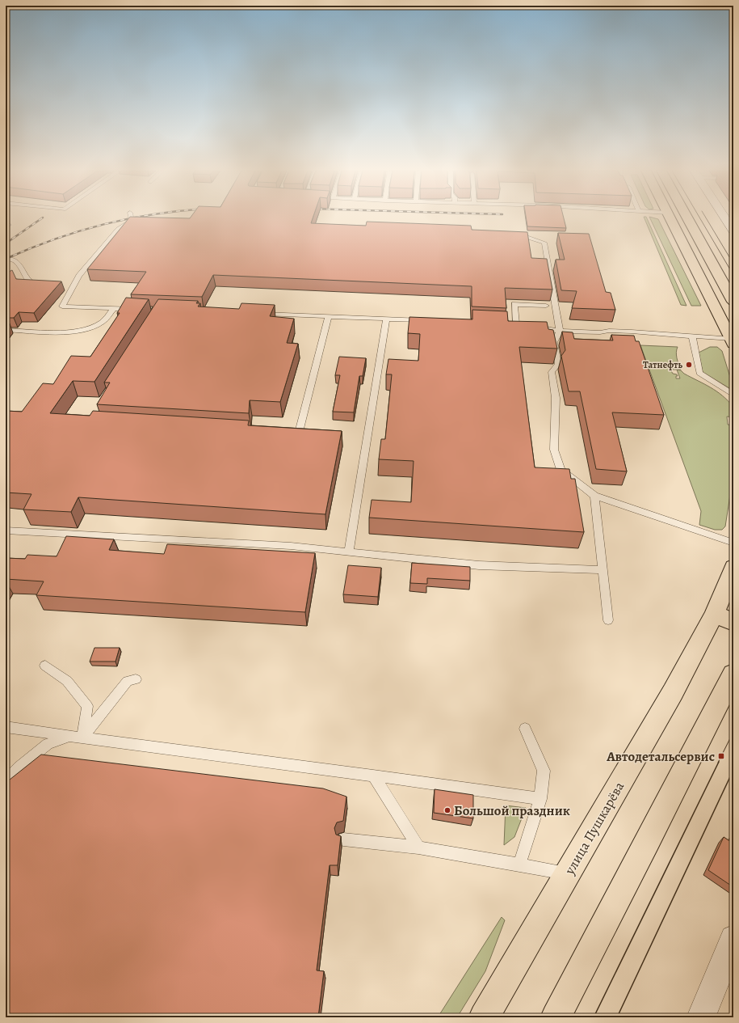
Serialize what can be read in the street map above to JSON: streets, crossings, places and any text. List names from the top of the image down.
{
  "streets": {
    "main road": ["улица Пушкарёва"]
  },
  "places": {
    "other": ["Татнефть", "Большой праздник"],
    "transit": ["Автодетальсервис"]
  }
}
